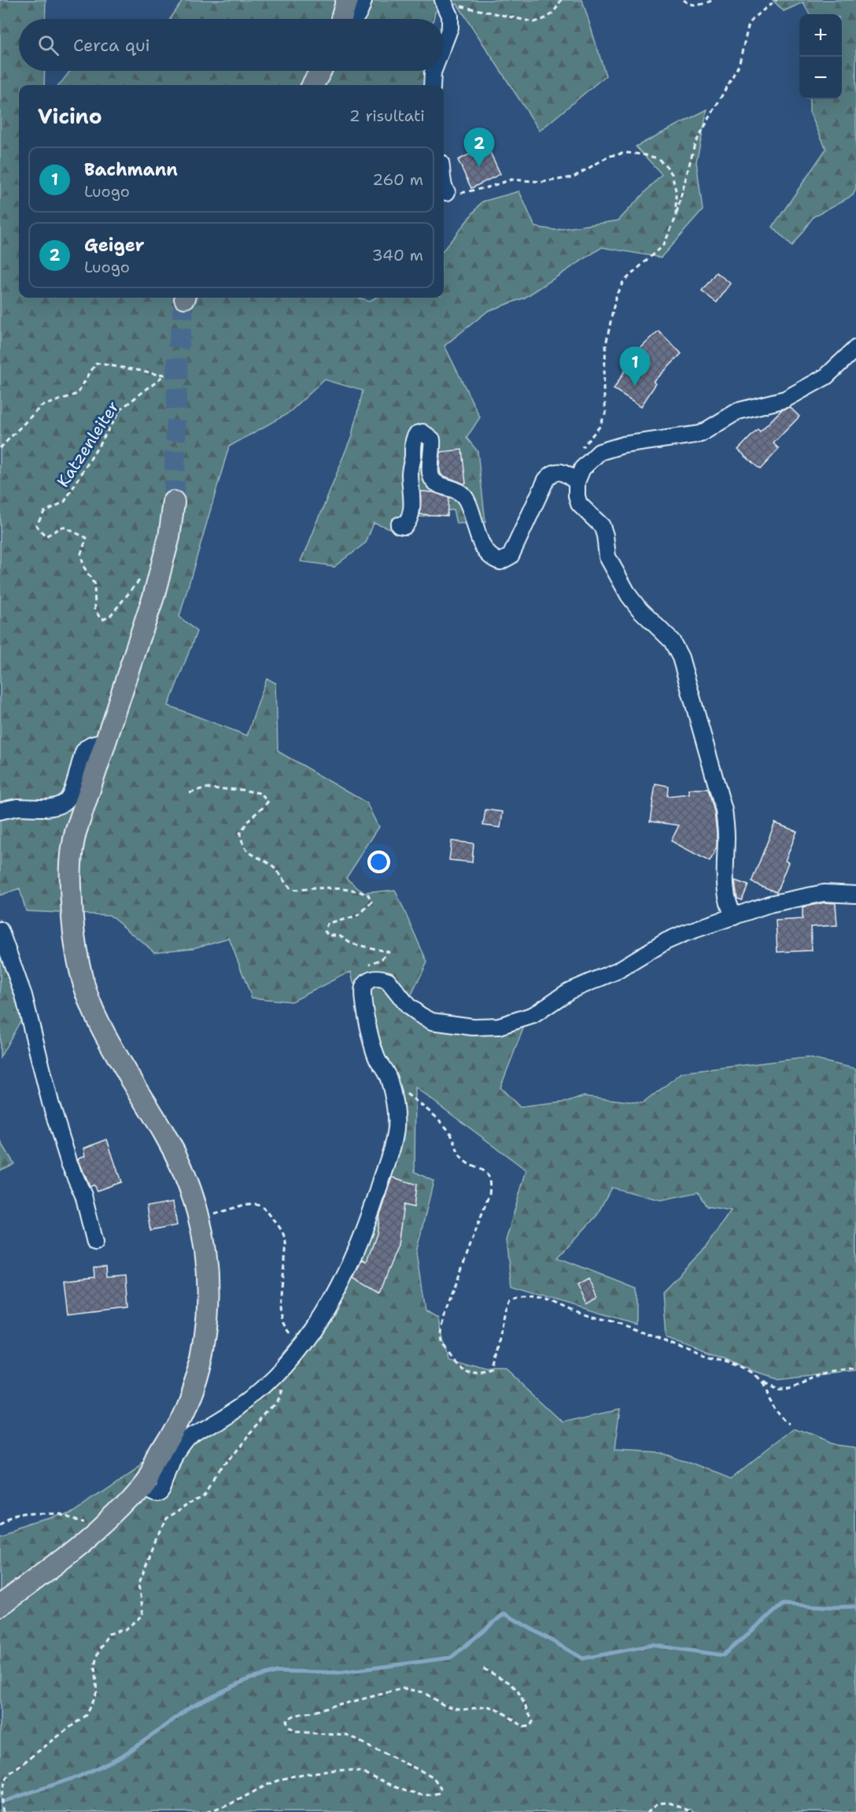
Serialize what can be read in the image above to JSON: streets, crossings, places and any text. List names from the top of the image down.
{
  "streets": {
    "path": ["Katzenleiter"]
  },
  "page": {
    "map_buttons": ["+", "−"],
    "search": "Cerca qui",
    "heading": ["Vicino", "2 risultati"],
    "pins": ["2", "1"],
    "list": [
      {
        "mark": "1",
        "name": "Bachmann",
        "note": "Luogo",
        "value": "260 m"
      },
      {
        "mark": "2",
        "name": "Geiger",
        "note": "Luogo",
        "value": "340 m"
      }
    ]
  }
}
